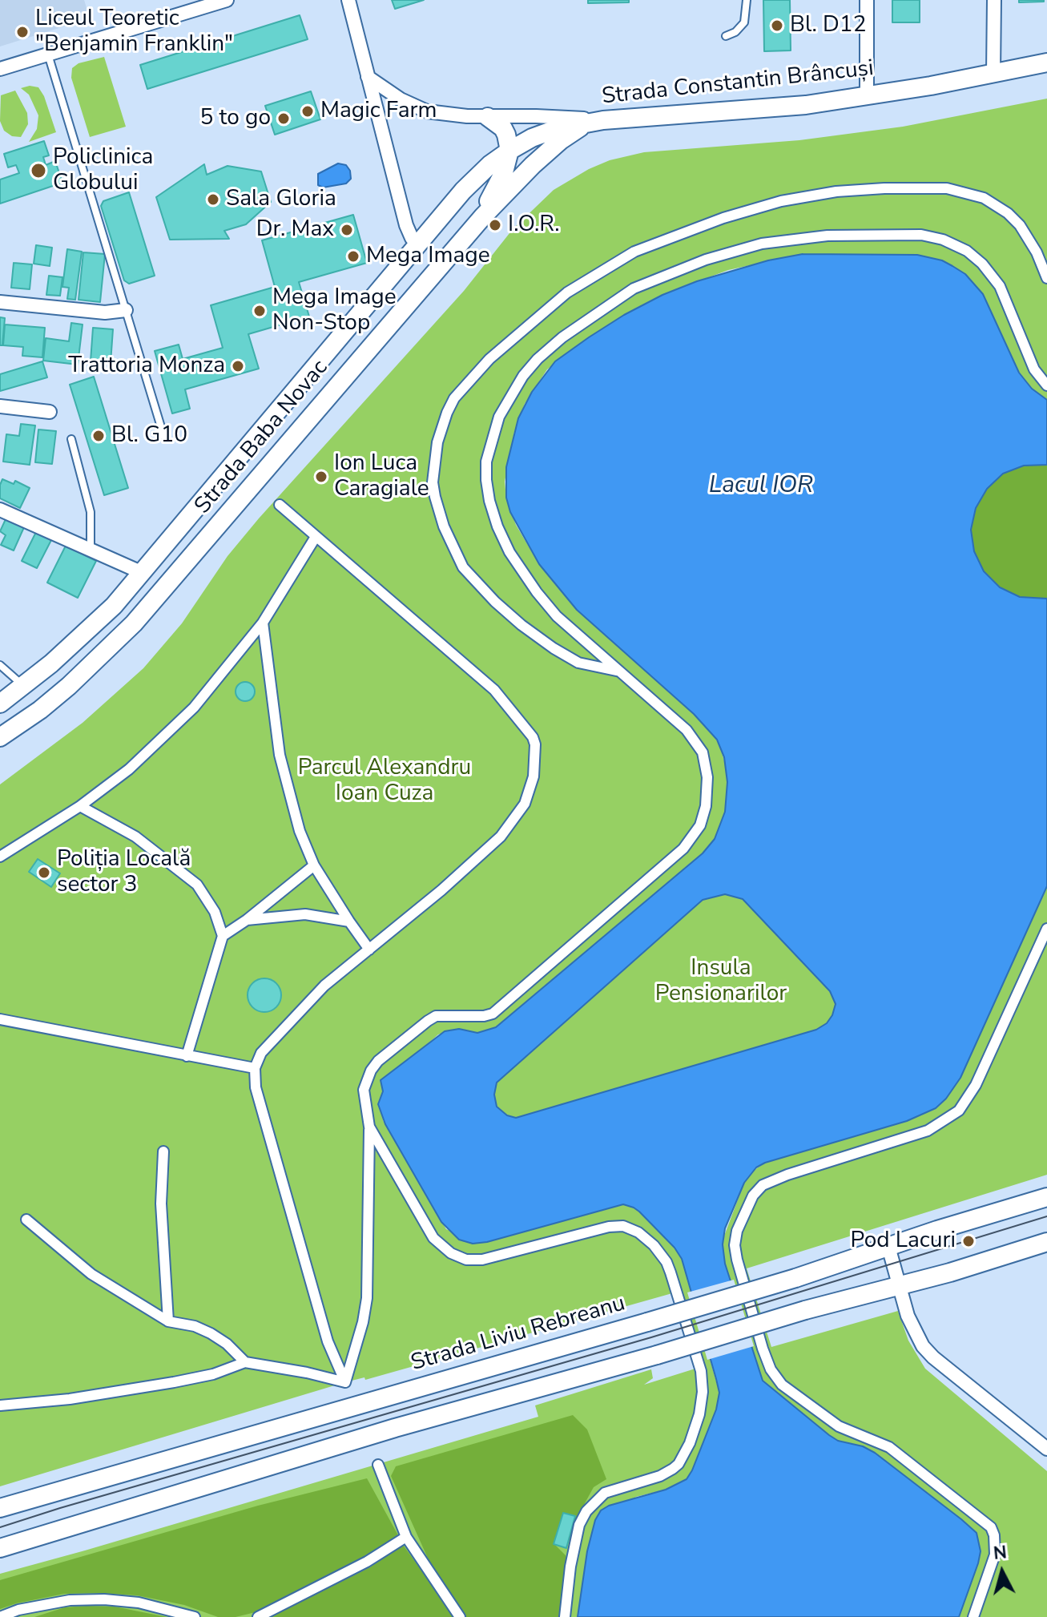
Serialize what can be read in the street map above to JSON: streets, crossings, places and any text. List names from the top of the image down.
{
  "streets": {
    "main road": ["Strada Constantin Brâncuși", "Strada Baba Novac", "Strada Liviu Rebreanu"]
  },
  "crossings": [
    ["Strada Constantin Brâncuși", "Strada Baba Novac"]
  ],
  "water": ["Lacul IOR"],
  "parks": ["Parcul Alexandru Ioan Cuza", "Insula Pensionarilor"],
  "places": [
    "Bl. D12",
    "Liceul Teoretic \"Benjamin Franklin\"",
    "Magic Farm",
    "5 to go",
    "Policlinica Globului",
    "Sala Gloria",
    "I.O.R.",
    "Dr. Max",
    "Mega Image",
    "Mega Image Non-Stop",
    "Trattoria Monza",
    "Bl. G10",
    "Ion Luca Caragiale",
    "Poliția Locală sector 3",
    "Pod Lacuri"
  ],
  "north": "top"
}
